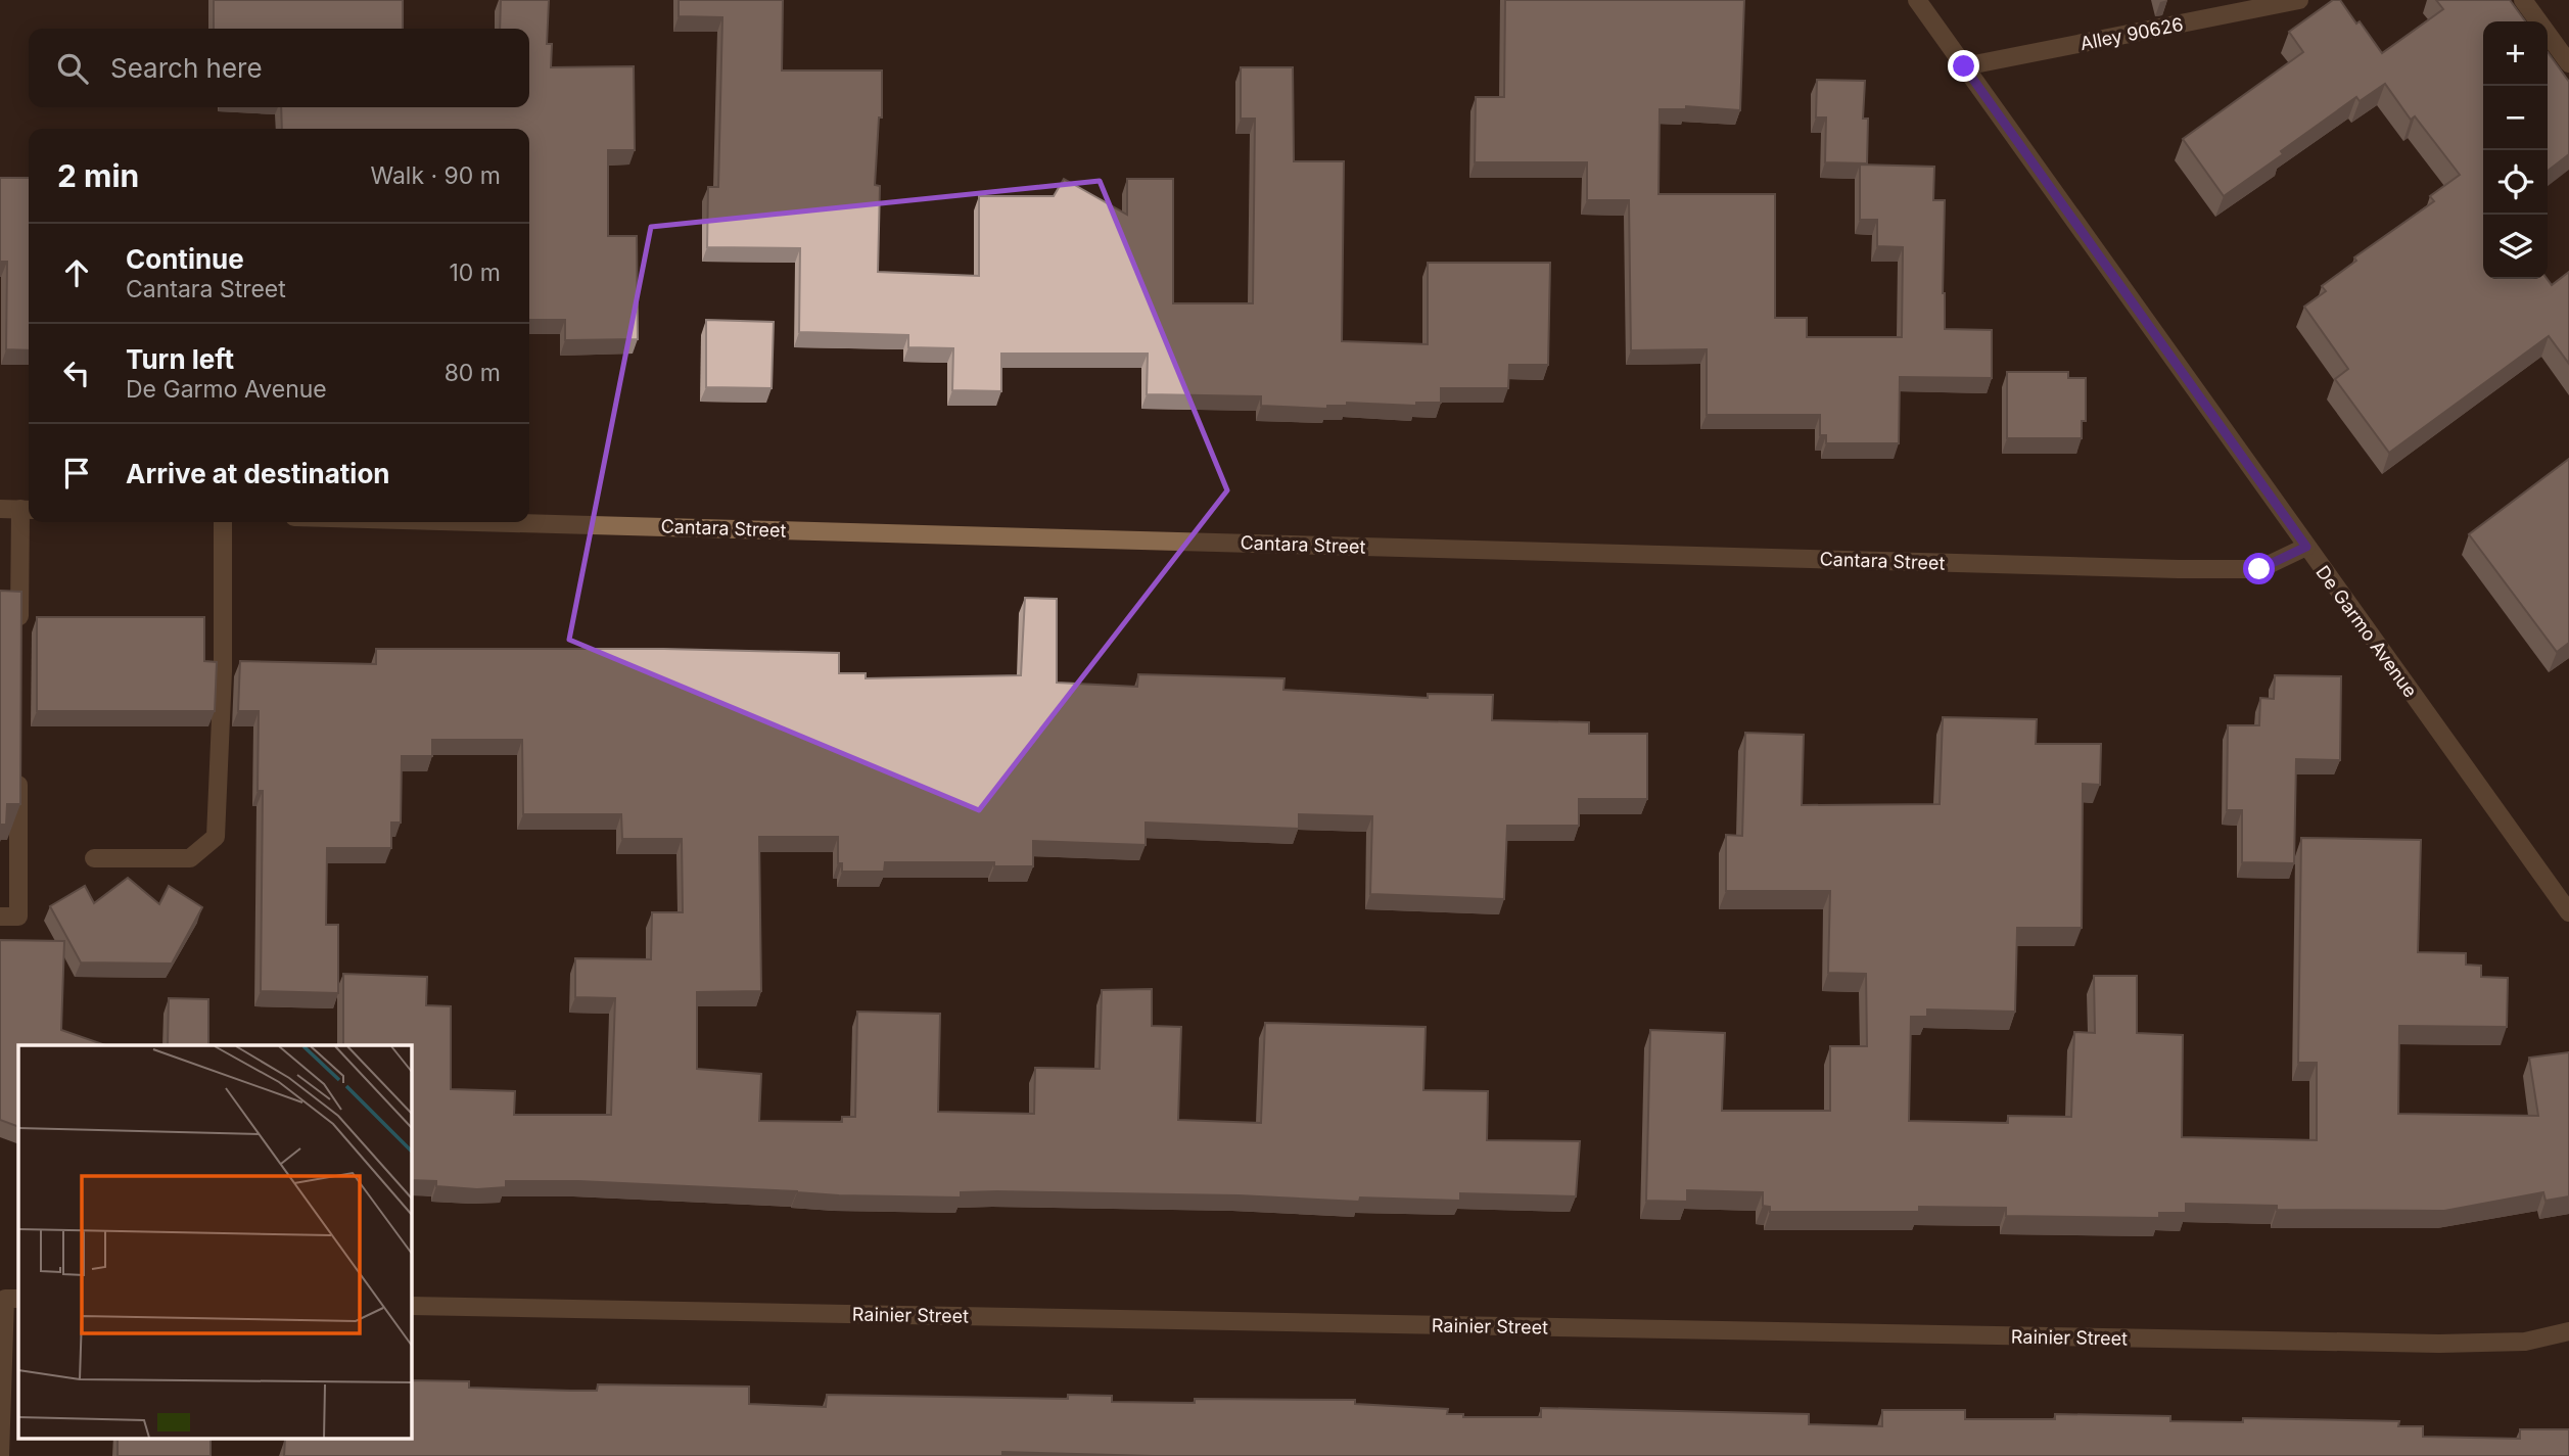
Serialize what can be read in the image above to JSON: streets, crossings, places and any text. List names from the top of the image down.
{
  "streets": {
    "street": [
      "Alley 90626",
      "Cantara Street",
      "De Garmo Avenue",
      "Rainier Street"
    ]
  },
  "crossings": [
    ["Alley 90626", "De Garmo Avenue"],
    ["Cantara Street", "De Garmo Avenue"]
  ],
  "page": {
    "map_buttons": ["+", "−"],
    "search": "Search here",
    "heading": ["2 min", "Walk · 90 m"],
    "list": [
      ["Continue", "Cantara Street", "10 m"],
      ["Turn left", "De Garmo Avenue", "80 m"],
      "Arrive at destination"
    ]
  }
}
